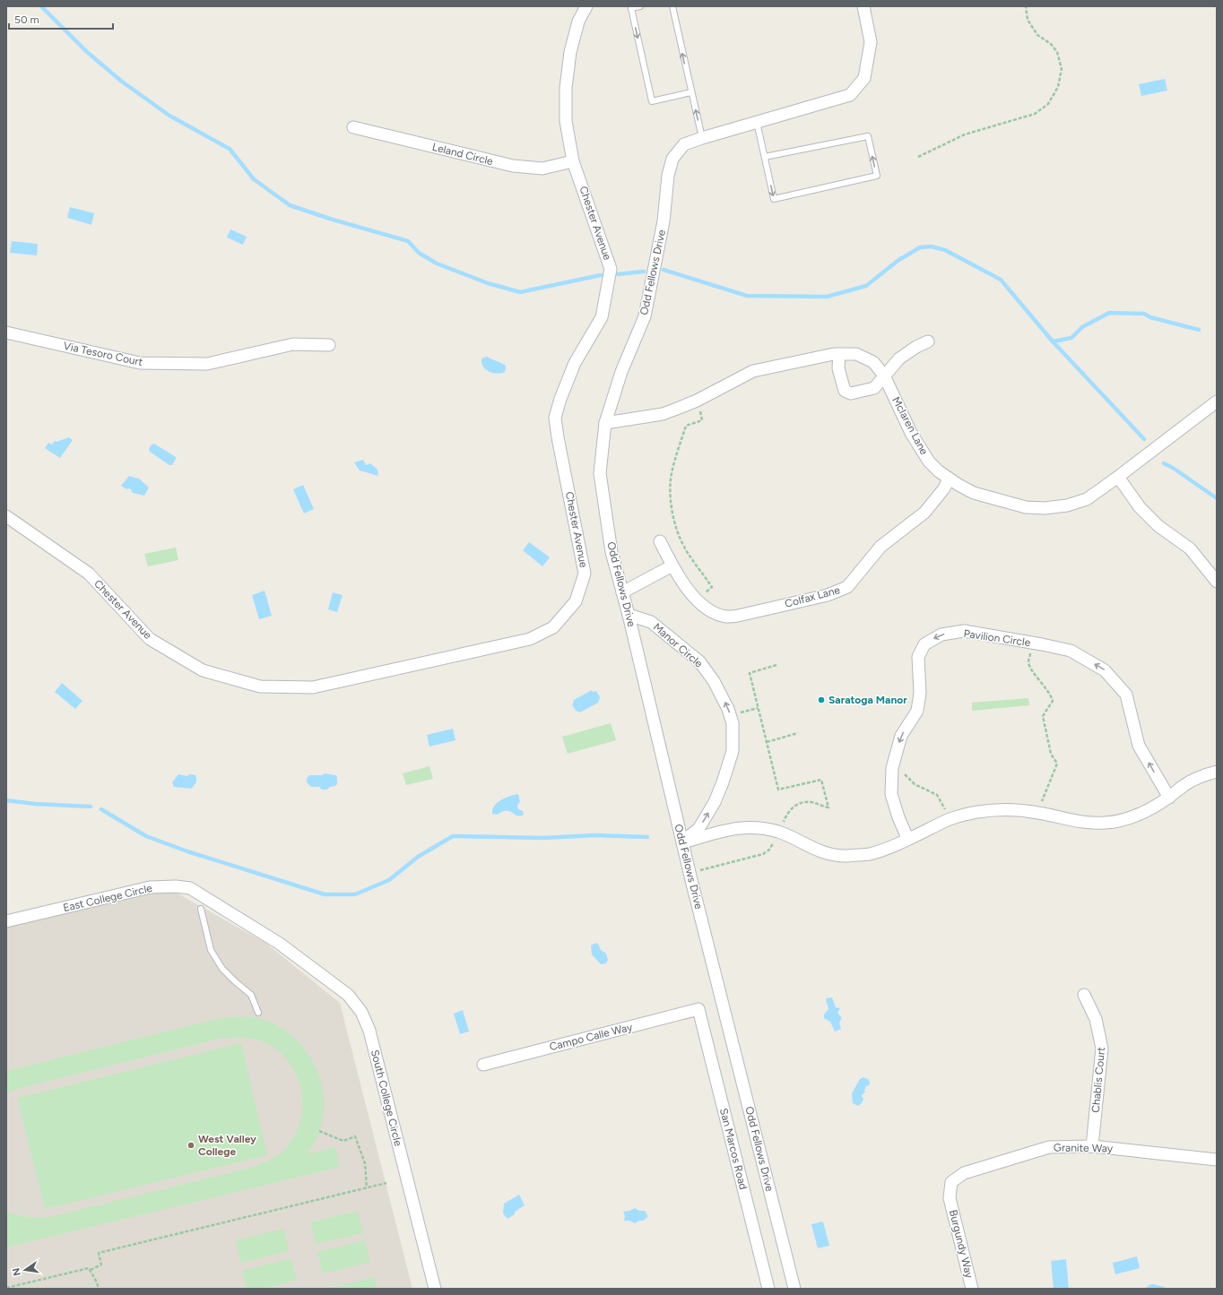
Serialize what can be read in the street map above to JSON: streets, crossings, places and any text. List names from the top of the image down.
{
  "streets": {
    "street": [
      "Leland Circle",
      "Chester Avenue",
      "Odd Fellows Drive",
      "Via Tesoro Court",
      "Mclaren Lane",
      "Colfax Lane",
      "Pavilion Circle",
      "Manor Circle",
      "East College Circle",
      "Campo Calle Way",
      "Chablis Court",
      "South College Circle",
      "Granite Way",
      "San Marcos Road",
      "Burgundy Way"
    ]
  },
  "crossings": [
    ["Leland Circle", "Chester Avenue"],
    ["Odd Fellows Drive", "Mclaren Lane"],
    ["Odd Fellows Drive", "Manor Circle"],
    ["Mclaren Lane", "Colfax Lane"],
    ["East College Circle", "South College Circle"],
    ["Campo Calle Way", "San Marcos Road"],
    ["Chablis Court", "Granite Way"],
    ["Granite Way", "Burgundy Way"]
  ],
  "one_way": ["Manor Circle"],
  "places": ["Saratoga Manor", "West Valley College"],
  "scale_bar": "50 m",
  "north": "left"
}
